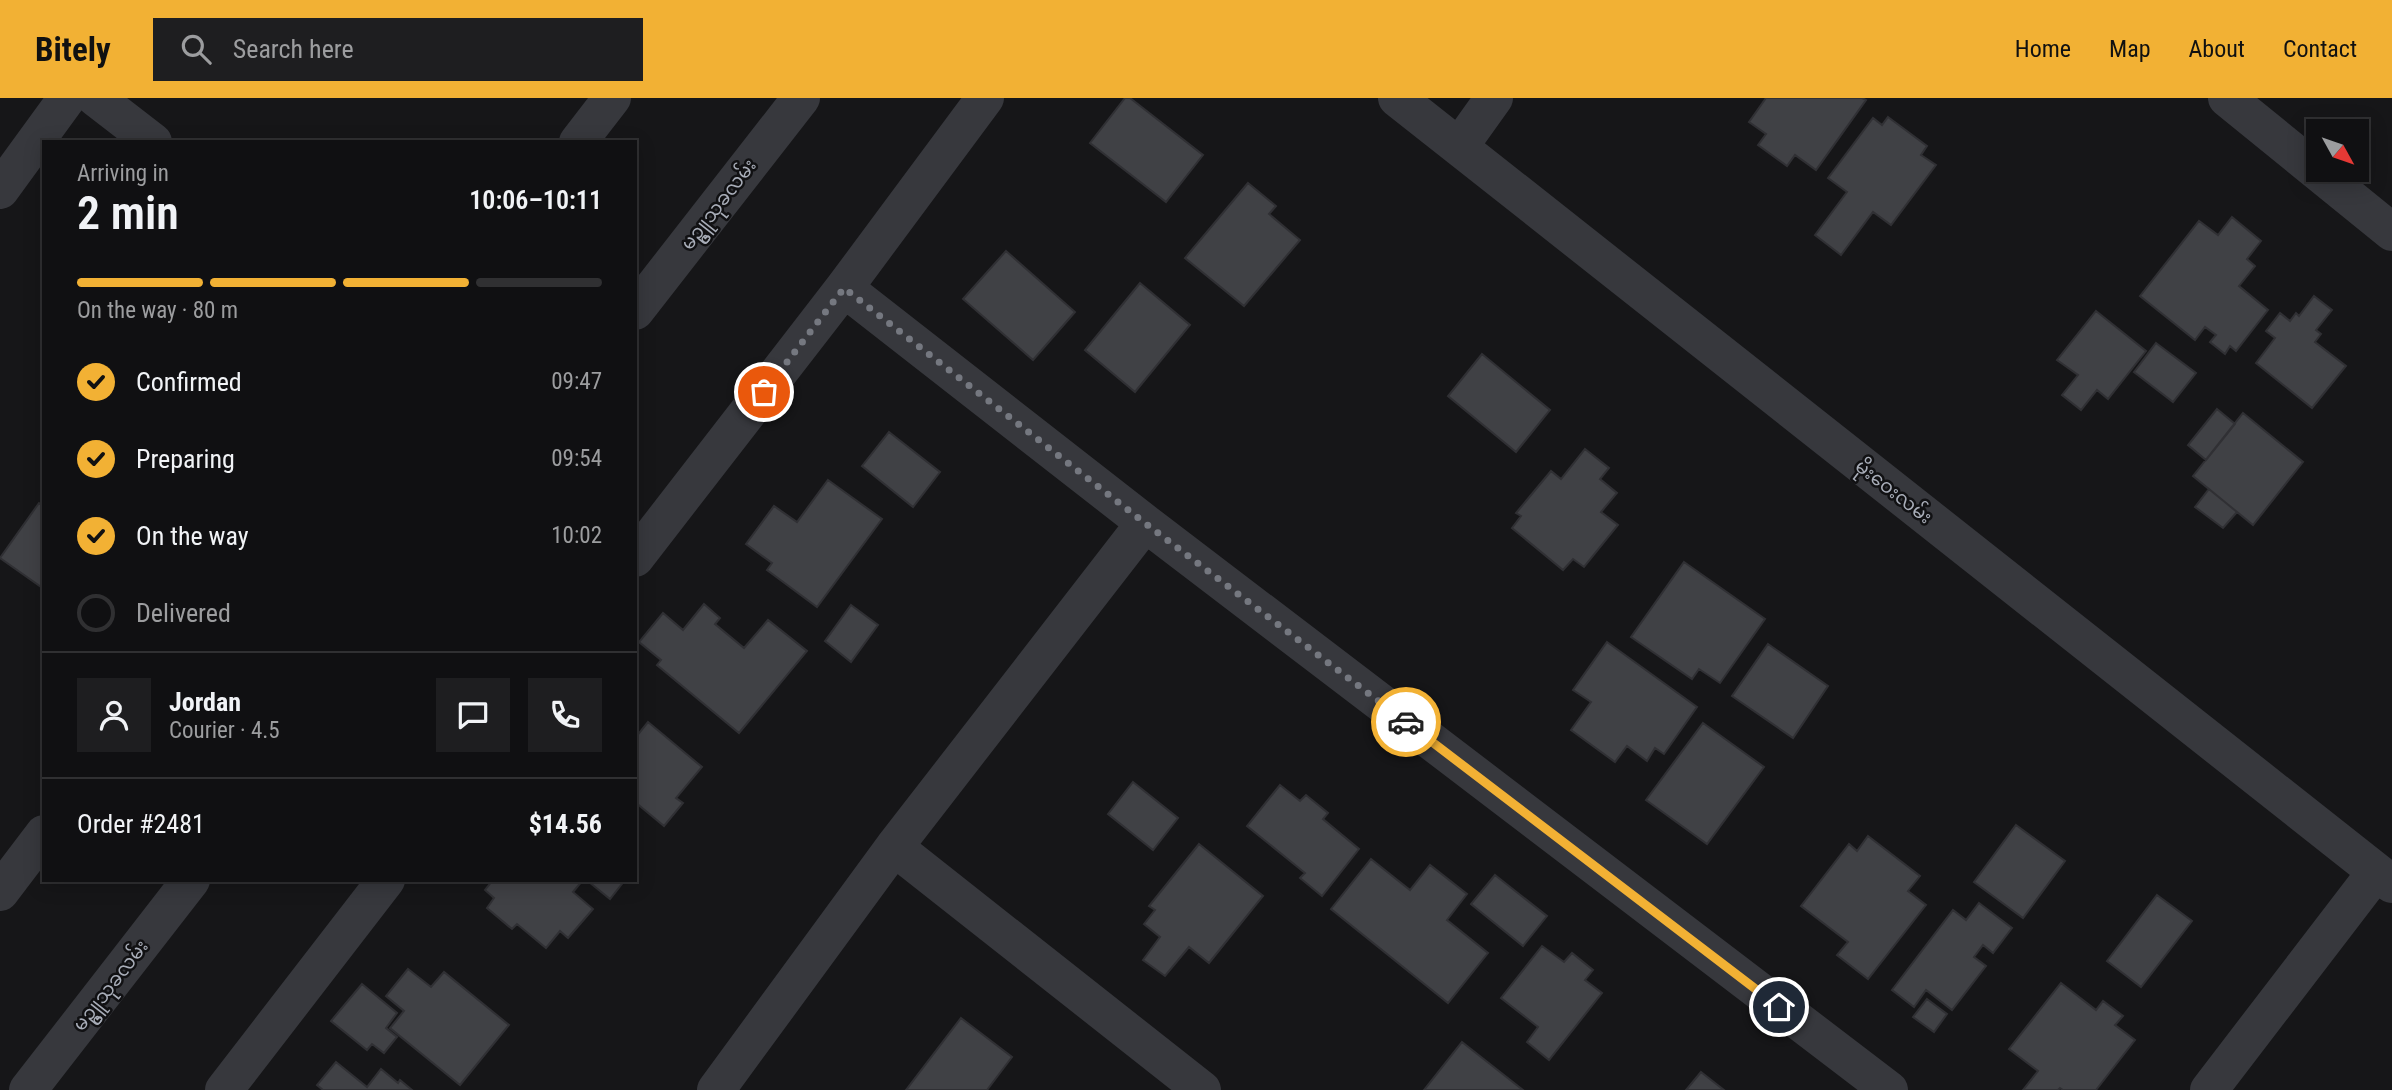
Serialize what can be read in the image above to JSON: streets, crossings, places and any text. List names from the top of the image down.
{
  "streets": {
    "street": ["မဥ္ဇူသုခလမ်း", "မိုးဝေးလမ်း"]
  },
  "north": "bottom right",
  "page": {
    "header": "Bitely",
    "search": "Search here",
    "nav": [
      "Home",
      "Map",
      "About",
      "Contact"
    ],
    "heading": ["2 min", "Arriving in", "10:06–10:11"],
    "panel": [
      "Jordan",
      "Courier · 4.5",
      "Order #2481",
      "$14.56"
    ],
    "bar": "On the way · 80 m",
    "list": [
      ["Confirmed", "09:47"],
      ["Preparing", "09:54"],
      ["On the way", "10:02"],
      "Delivered"
    ]
  }
}
